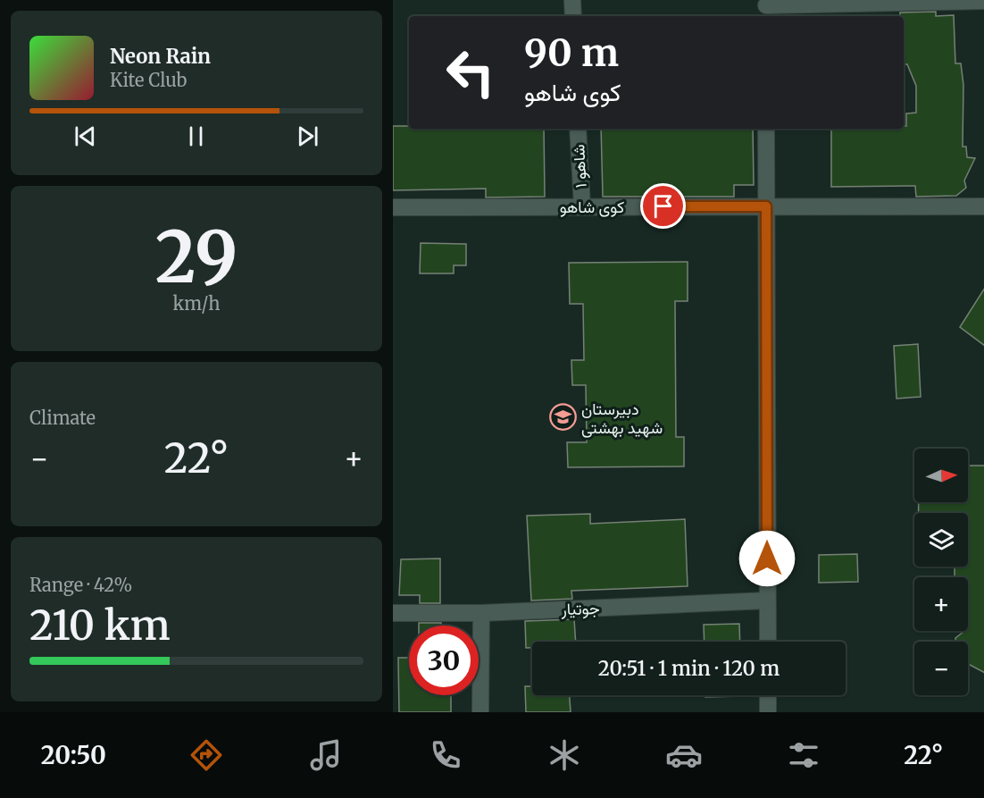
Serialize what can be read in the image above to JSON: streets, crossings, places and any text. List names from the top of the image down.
{
  "streets": {
    "street": ["شاهو ۱", "کوی شاهو", "جوتیار"]
  },
  "crossings": [
    ["شاهو ۱", "کوی شاهو"]
  ],
  "places": {
    "school or university": ["دبیرستان شهید بهشتی"]
  },
  "north": "right",
  "page": {
    "turn": ["90 m", "کوی شاهو"],
    "song": ["Neon Rain", "Kite Club"],
    "tile": [
      ["29", "km/h"],
      "Climate",
      ["Range · 42%", "210 km"]
    ],
    "heat": ["−", "22°", "+"],
    "map_buttons": ["+", "−"],
    "limit": "30",
    "trip": "20:51 · 1 min · 120 m",
    "tabs": ["20:50", "22°"]
  }
}
